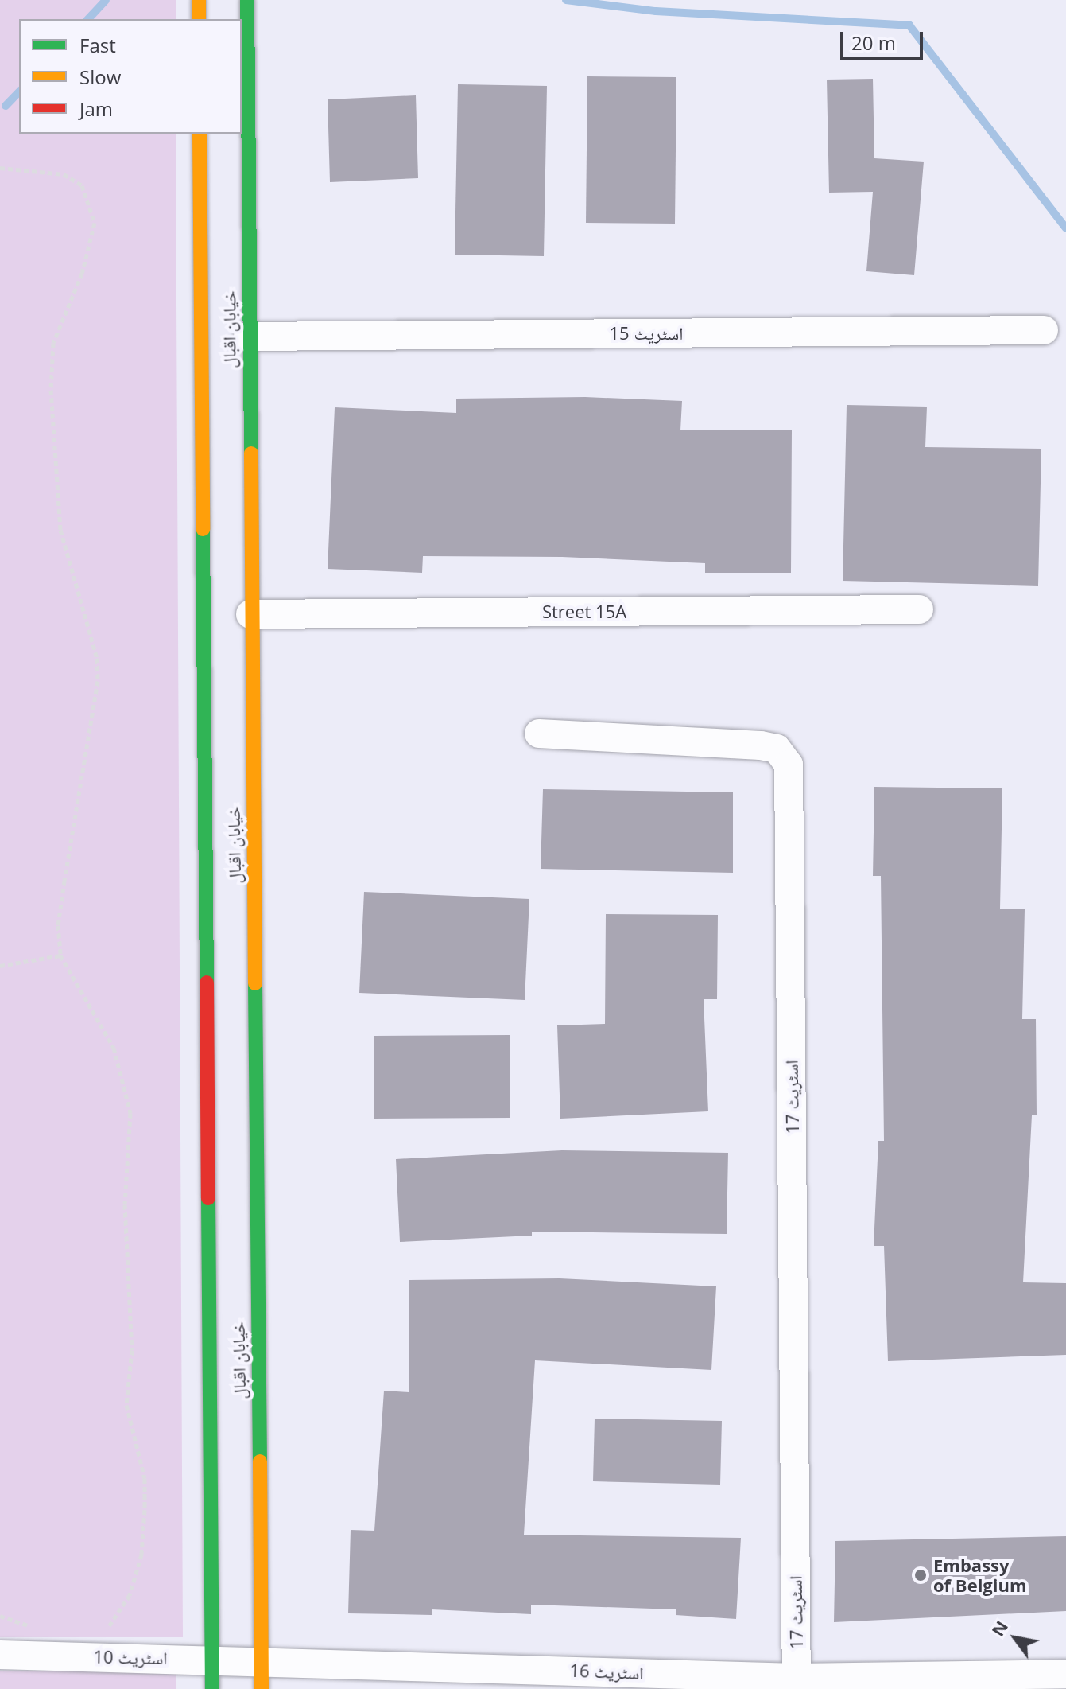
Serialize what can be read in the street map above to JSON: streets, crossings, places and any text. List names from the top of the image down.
{
  "streets": {
    "main road": ["خیابان اقبال"],
    "street": [
      "اسٹریٹ 15",
      "Street 15A",
      "اسٹریٹ 17",
      "اسٹریٹ 10",
      "اسٹریٹ 16"
    ]
  },
  "crossings": [
    ["خیابان اقبال", "اسٹریٹ 15"],
    ["خیابان اقبال", "Street 15A"],
    ["خیابان اقبال", "اسٹریٹ 10"],
    ["خیابان اقبال", "اسٹریٹ 16"],
    ["اسٹریٹ 17", "اسٹریٹ 16"],
    ["اسٹریٹ 10", "اسٹریٹ 16"]
  ],
  "places": ["Embassy of Belgium"],
  "legend": ["Fast", "Slow", "Jam"],
  "scale_bar": "20 m",
  "north": "top left"
}
